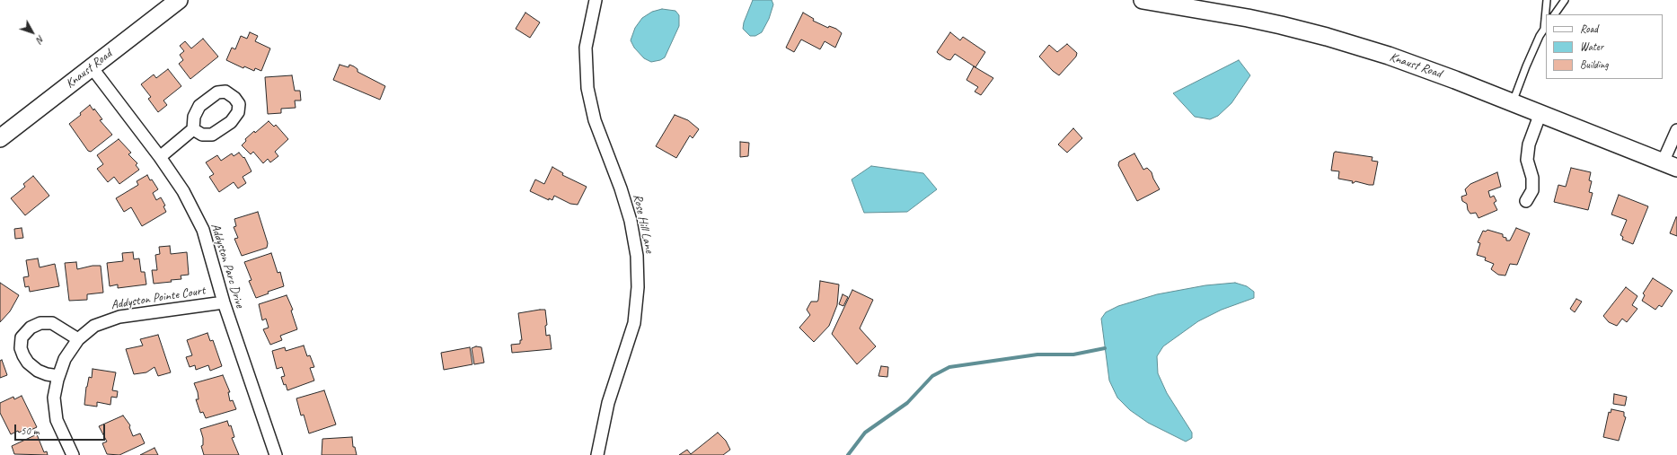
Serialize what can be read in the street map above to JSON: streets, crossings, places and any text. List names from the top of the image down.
{
  "streets": {
    "main road": ["Knaust Road"],
    "street": ["Rose Hill Lane", "Addyston Parc Drive", "Addyston Pointe Court"]
  },
  "crossings": [
    ["Knaust Road", "Addyston Parc Drive"],
    ["Addyston Parc Drive", "Addyston Pointe Court"]
  ],
  "legend": ["Road", "Water", "Building"],
  "scale_bar": "50 m",
  "north": "bottom right"
}
